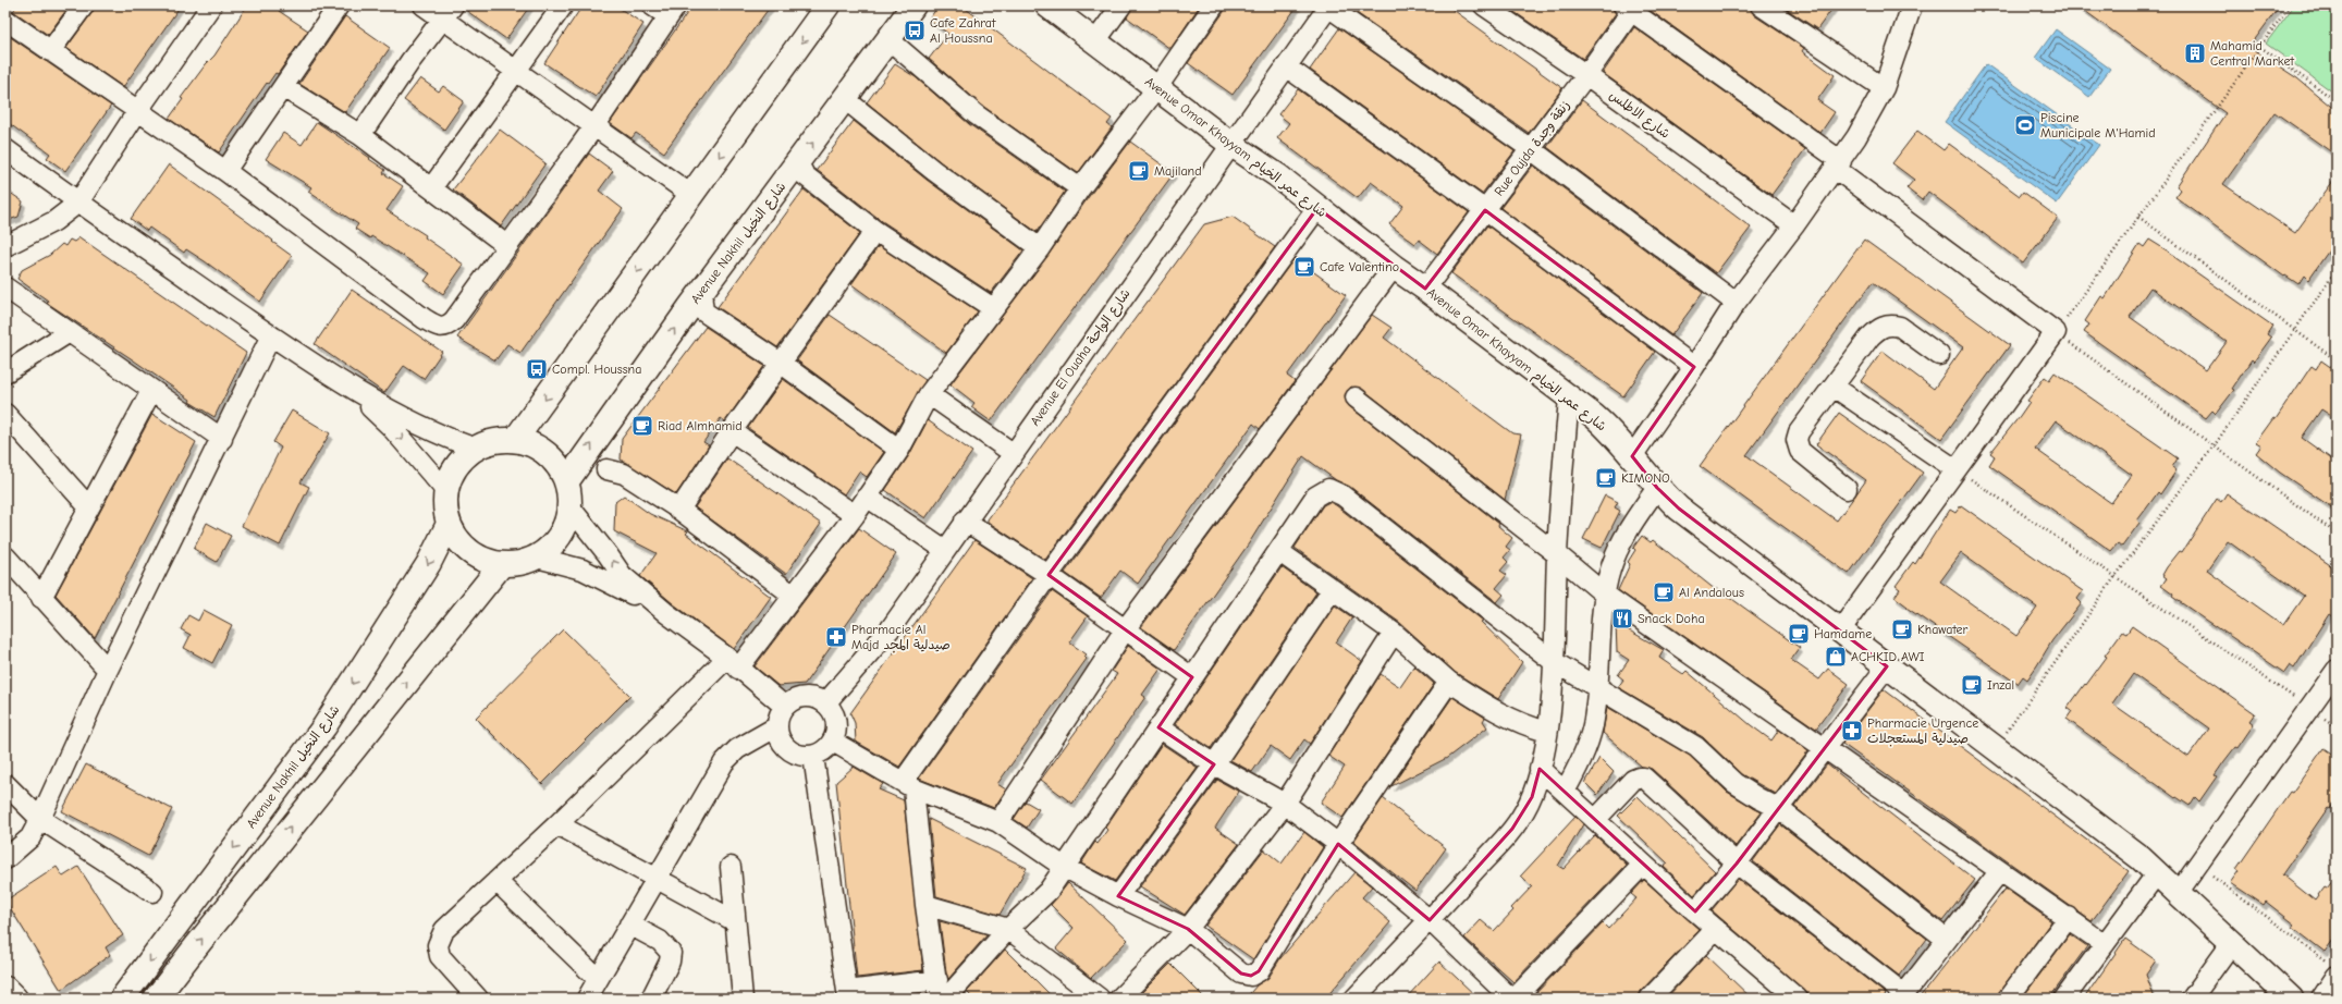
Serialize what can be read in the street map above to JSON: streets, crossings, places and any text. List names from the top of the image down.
{
  "streets": {
    "street": [
      "شارع الاطلس",
      "Avenue Omar Khayyam شارع عمر الخيام",
      "Rue Oujda زنقة وجدة",
      "Avenue Nakhil شارع النخيل",
      "Avenue El Ouaha شارع الواحة"
    ]
  },
  "crossings": [
    ["شارع الاطلس", "Rue Oujda زنقة وجدة"],
    ["Avenue Omar Khayyam شارع عمر الخيام", "Rue Oujda زنقة وجدة"],
    ["Avenue Omar Khayyam شارع عمر الخيام", "Avenue El Ouaha شارع الواحة"]
  ],
  "places": {
    "bus stop": ["Cafe Zahrat Al Houssna", "Compl. Houssna"],
    "building": ["Mahamid Central Market"],
    "sports": ["Piscine Municipale M'Hamid"],
    "cafe": [
      "Majiland",
      "Cafe Valentino",
      "Riad Almhamid",
      "KIMONO",
      "Al Andalous",
      "Khawater",
      "Hamdame",
      "Inzal"
    ],
    "restaurant": ["Snack Doha"],
    "pharmacy": ["Pharmacie Al Majd صيدلية المجد", "Pharmacie Urgence صيدلية المستعجلات"],
    "shop": ["ACHKID AWI"]
  }
}
